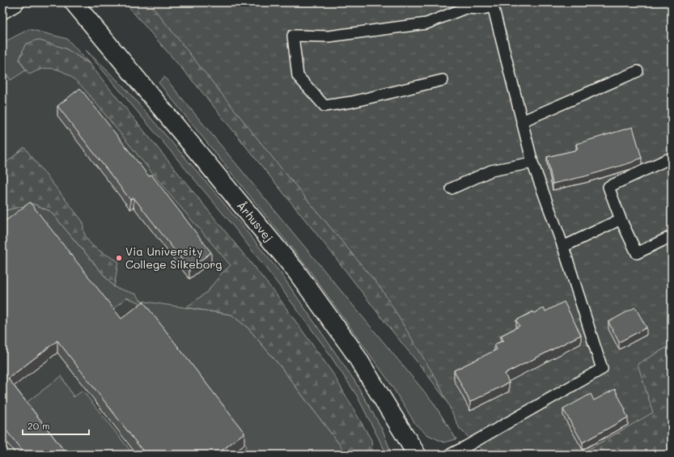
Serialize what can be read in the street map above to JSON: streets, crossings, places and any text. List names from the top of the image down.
{
  "streets": {
    "street": ["Århusvej"]
  },
  "places": ["Via University College Silkeborg"],
  "scale_bar": "20 m"
}
